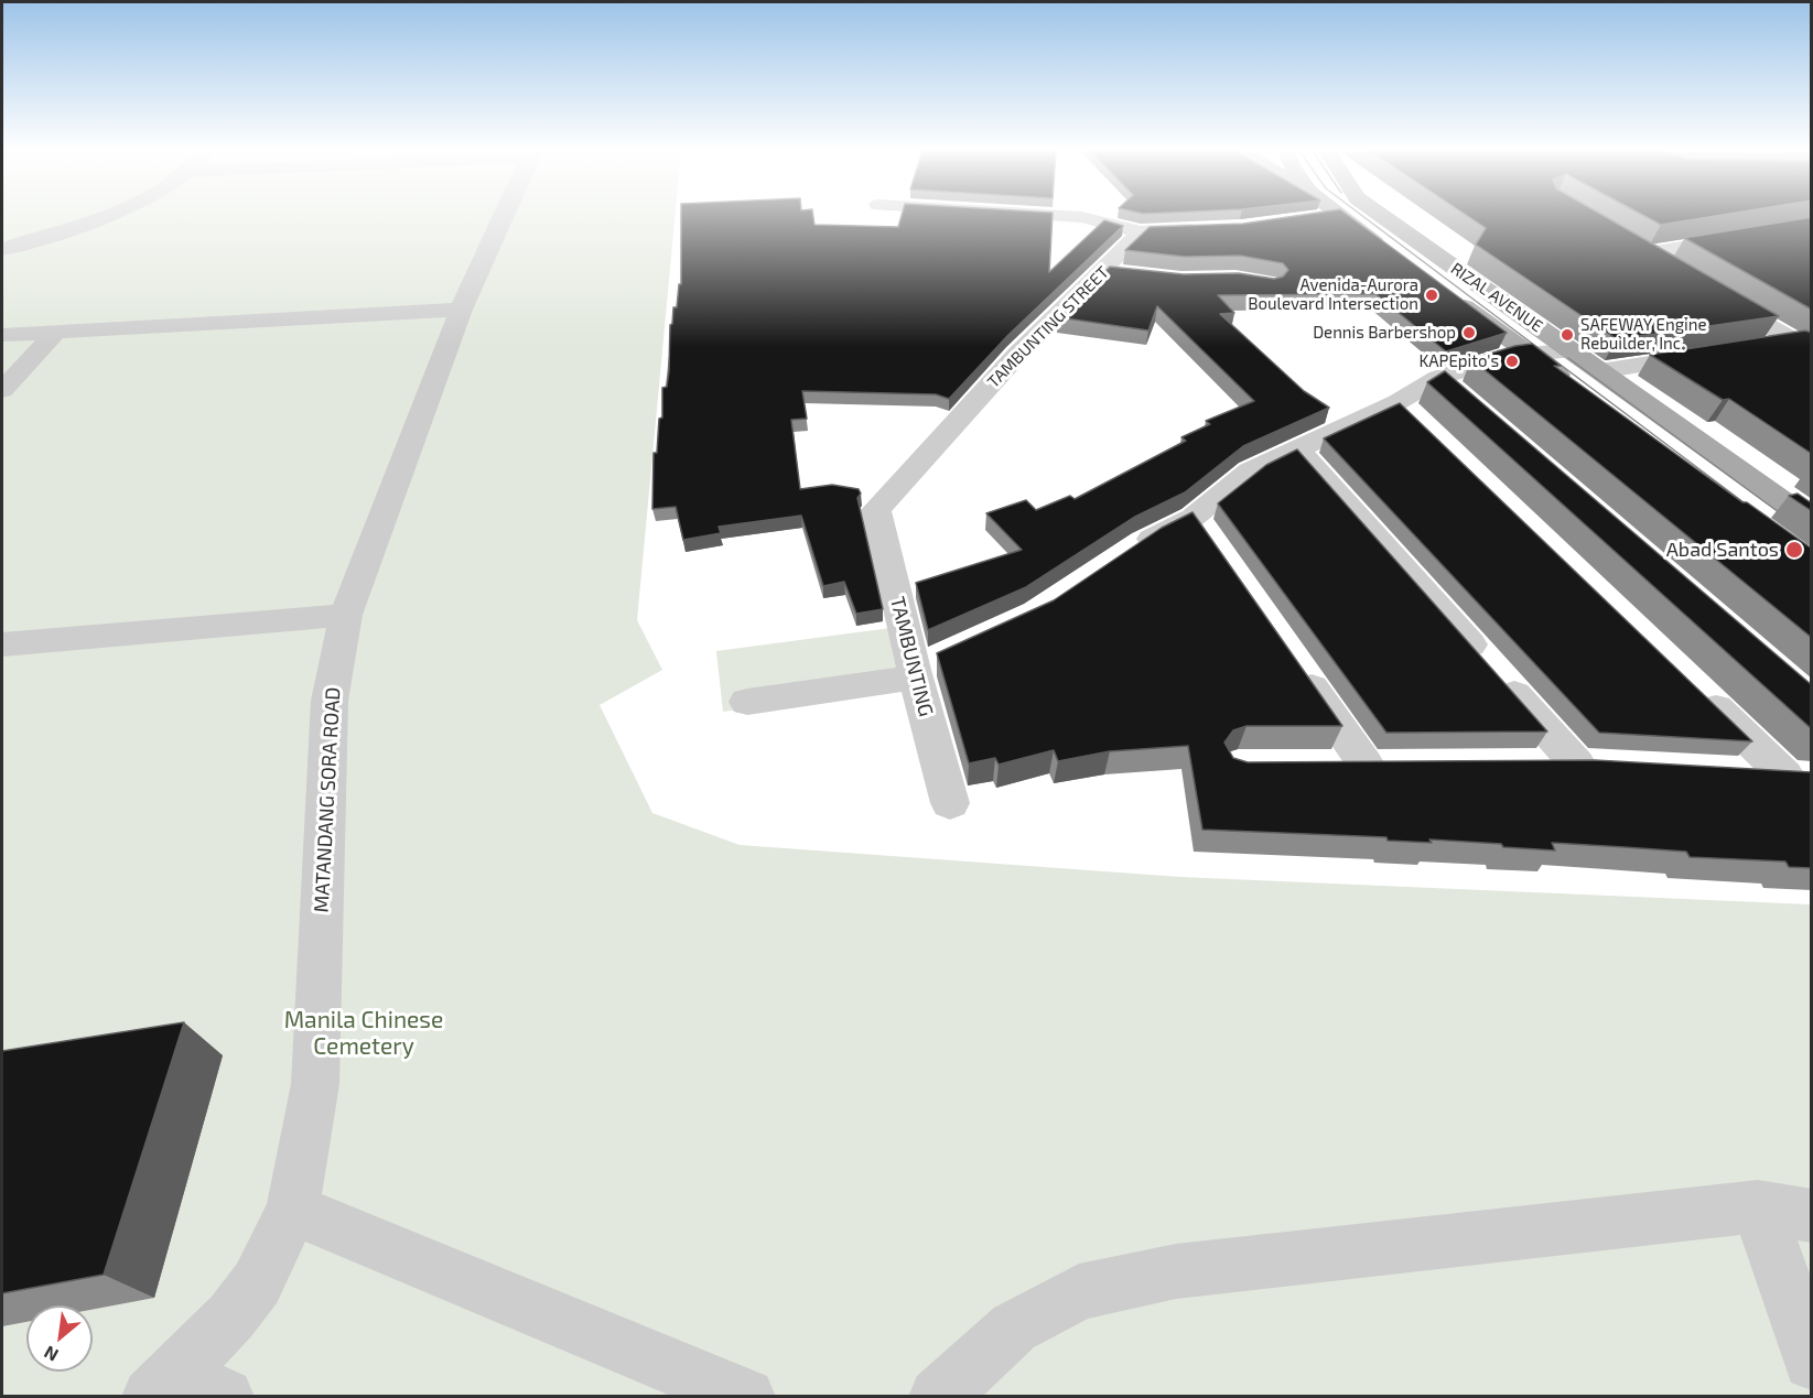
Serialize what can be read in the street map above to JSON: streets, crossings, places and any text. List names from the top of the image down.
{
  "streets": {
    "main road": ["RIZAL AVENUE"],
    "street": ["TAMBUNTING STREET", "TAMBUNTING", "MATANDANG SORA ROAD"]
  },
  "crossings": [
    ["TAMBUNTING STREET", "TAMBUNTING"]
  ],
  "parks": ["Manila Chinese Cemetery"],
  "places": [
    "Avenida-Aurora Boulevard Intersection",
    "Dennis Barbershop",
    "SAFEWAY Engine Rebuilder, Inc.",
    "KAPEpito's",
    "Abad Santos"
  ],
  "north": "bottom left"
}
